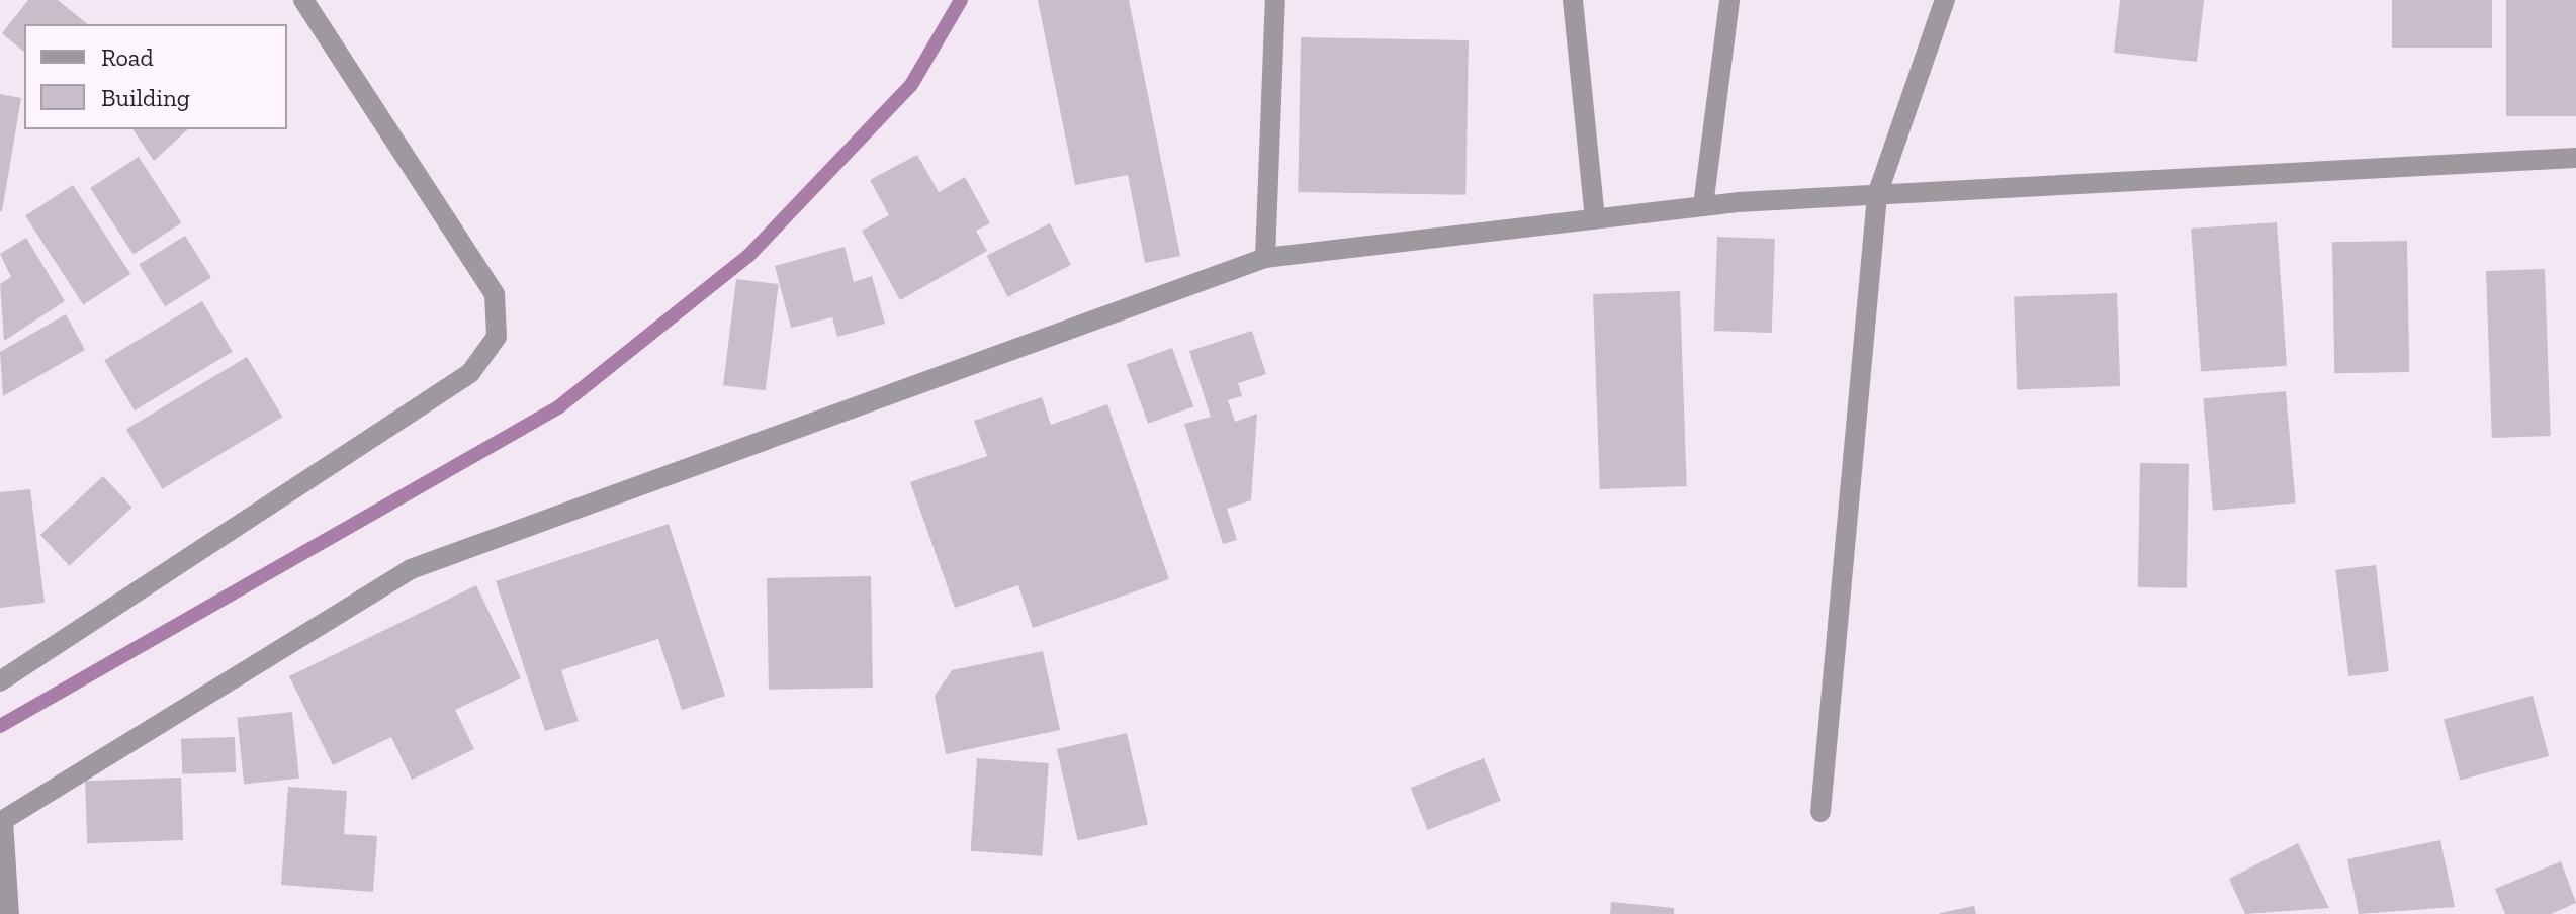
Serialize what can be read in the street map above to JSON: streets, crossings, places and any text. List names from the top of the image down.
{
  "legend": ["Road", "Building"]
}
